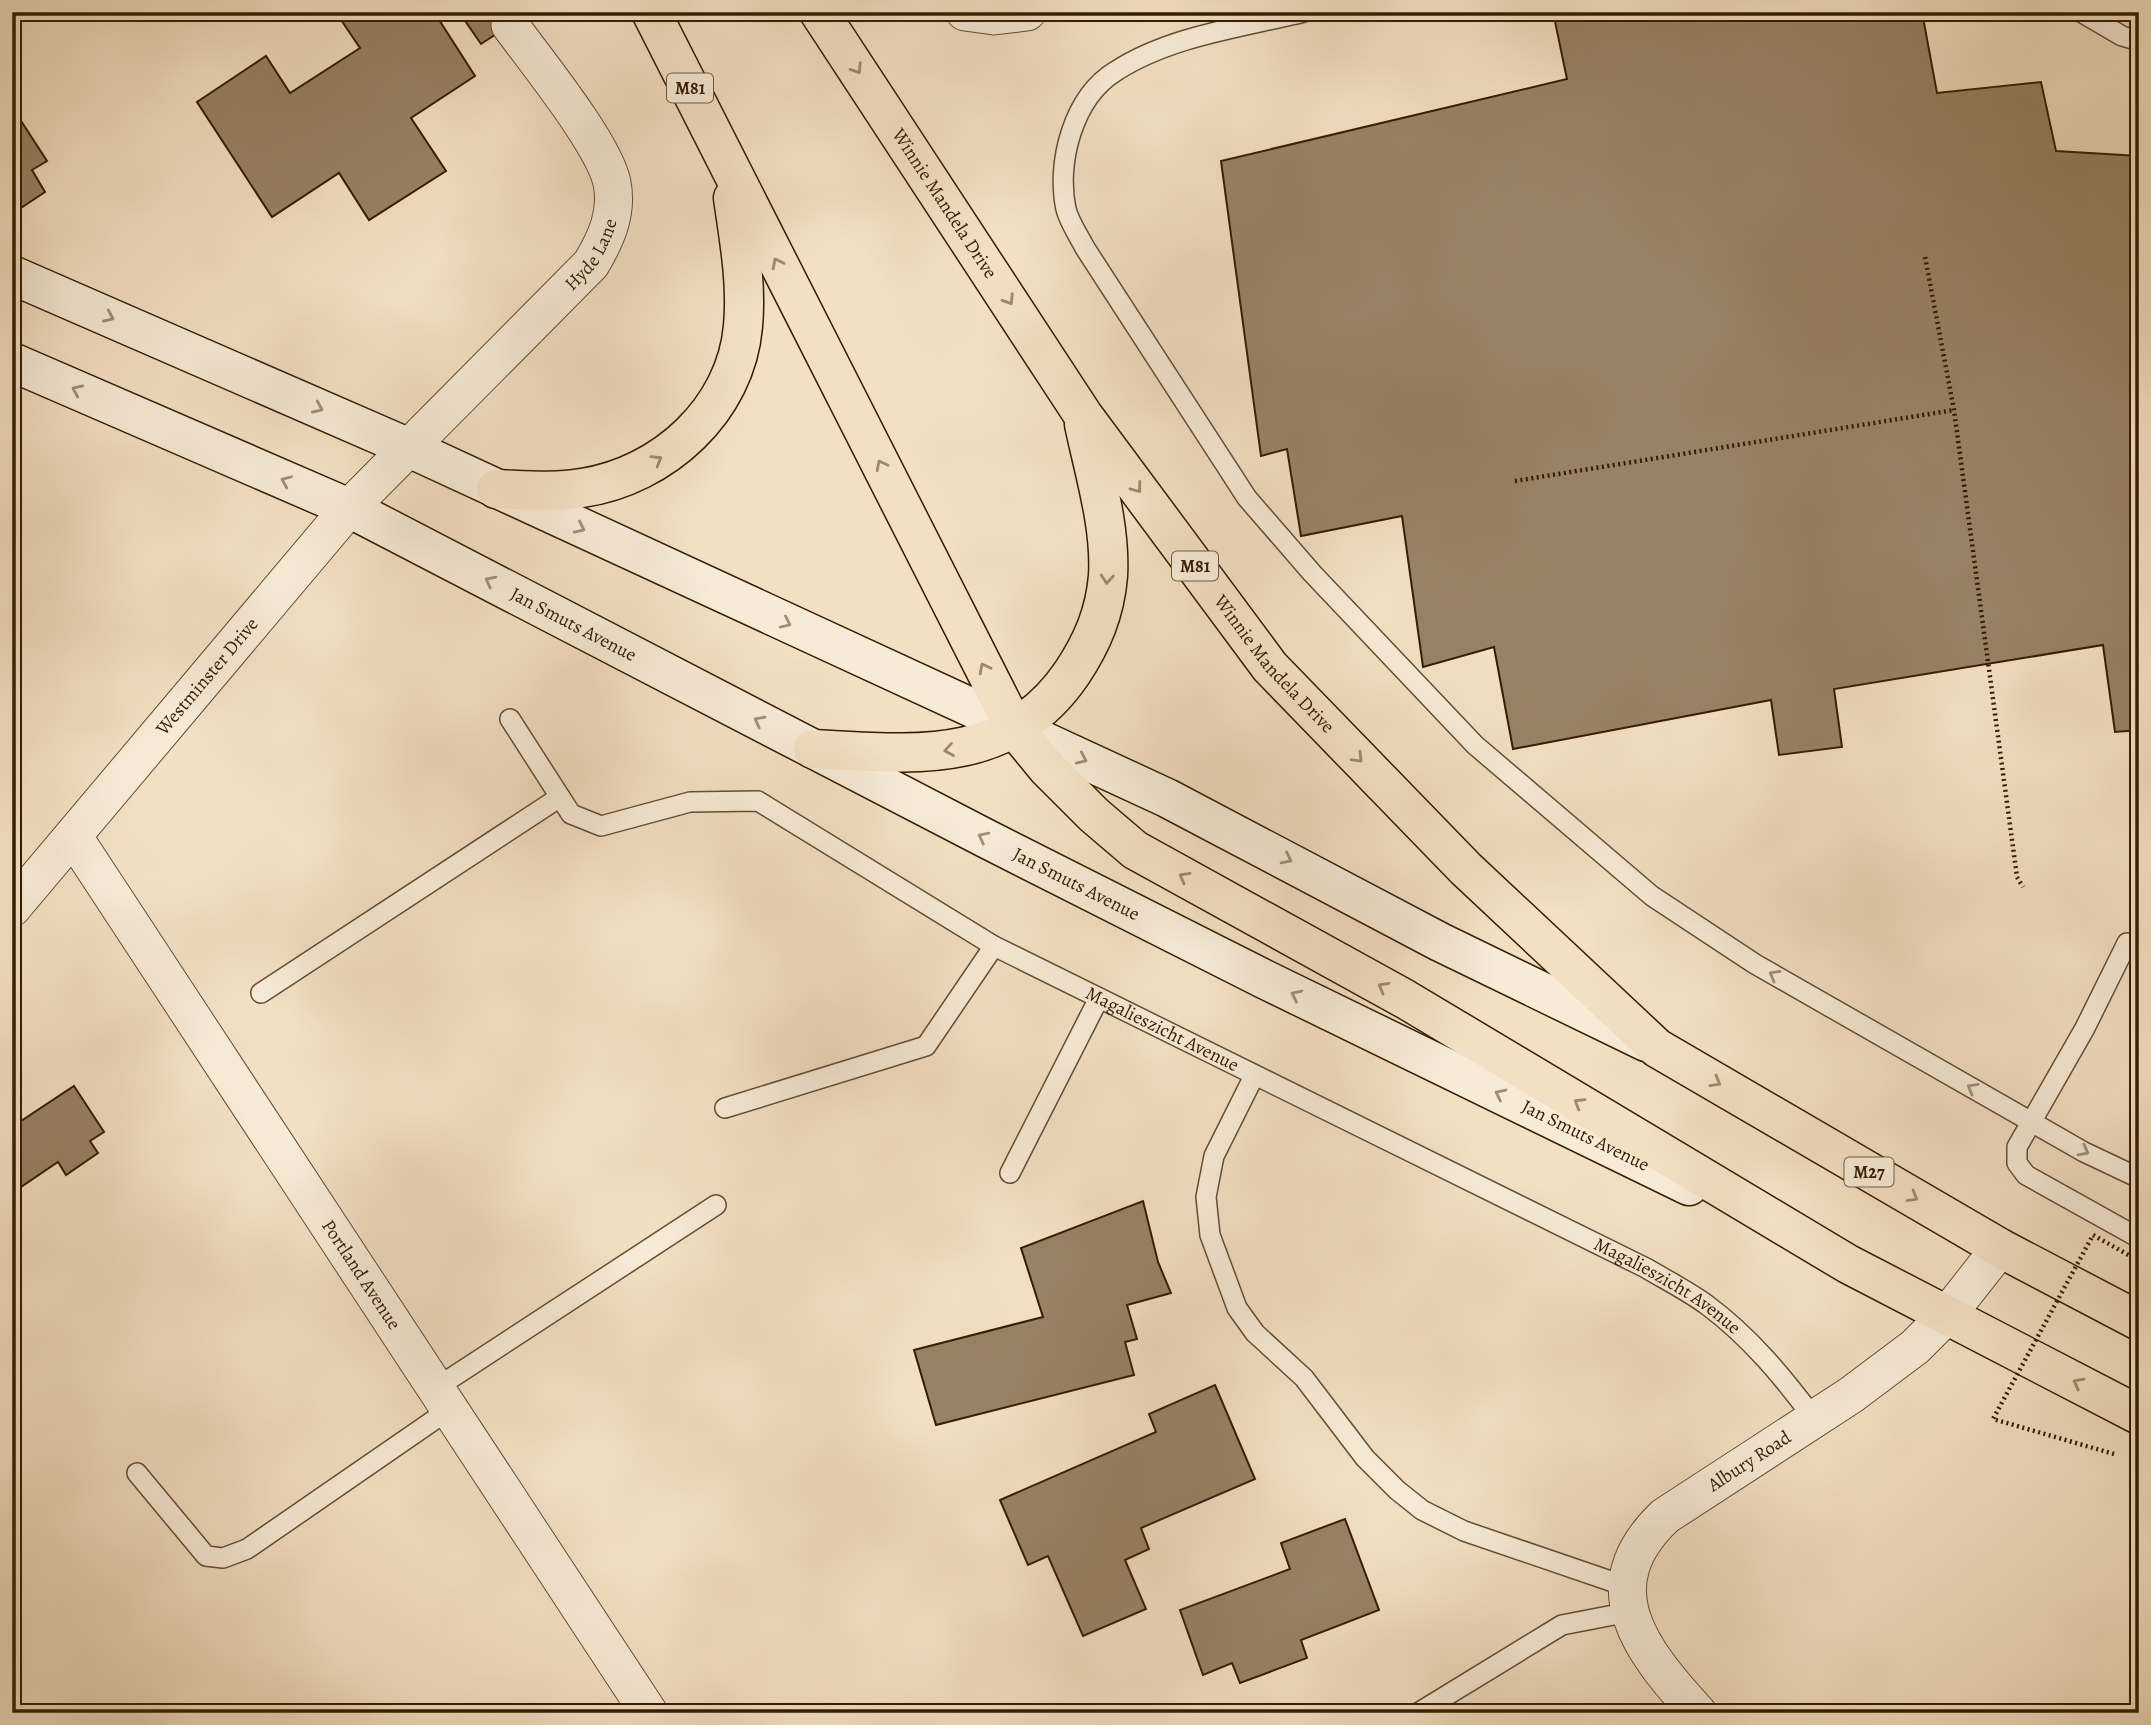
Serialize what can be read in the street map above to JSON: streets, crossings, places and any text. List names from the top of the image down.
{
  "streets": {
    "main road": [
      "M81",
      "Winnie Mandela Drive",
      "Jan Smuts Avenue",
      "M27"
    ],
    "street": [
      "Hyde Lane",
      "Westminster Drive",
      "Portland Avenue",
      "Albury Road"
    ],
    "lane": ["Magalieszicht Avenue"]
  },
  "crossings": [
    ["M81", "M27"],
    ["Winnie Mandela Drive", "M27"],
    ["Hyde Lane", "Westminster Drive"],
    ["Hyde Lane", "M27"],
    ["Jan Smuts Avenue", "Westminster Drive"],
    ["Jan Smuts Avenue", "Albury Road"],
    ["Westminster Drive", "M27"],
    ["Westminster Drive", "Portland Avenue"],
    ["Magalieszicht Avenue", "Albury Road"],
    ["M27", "Albury Road"]
  ]
}
